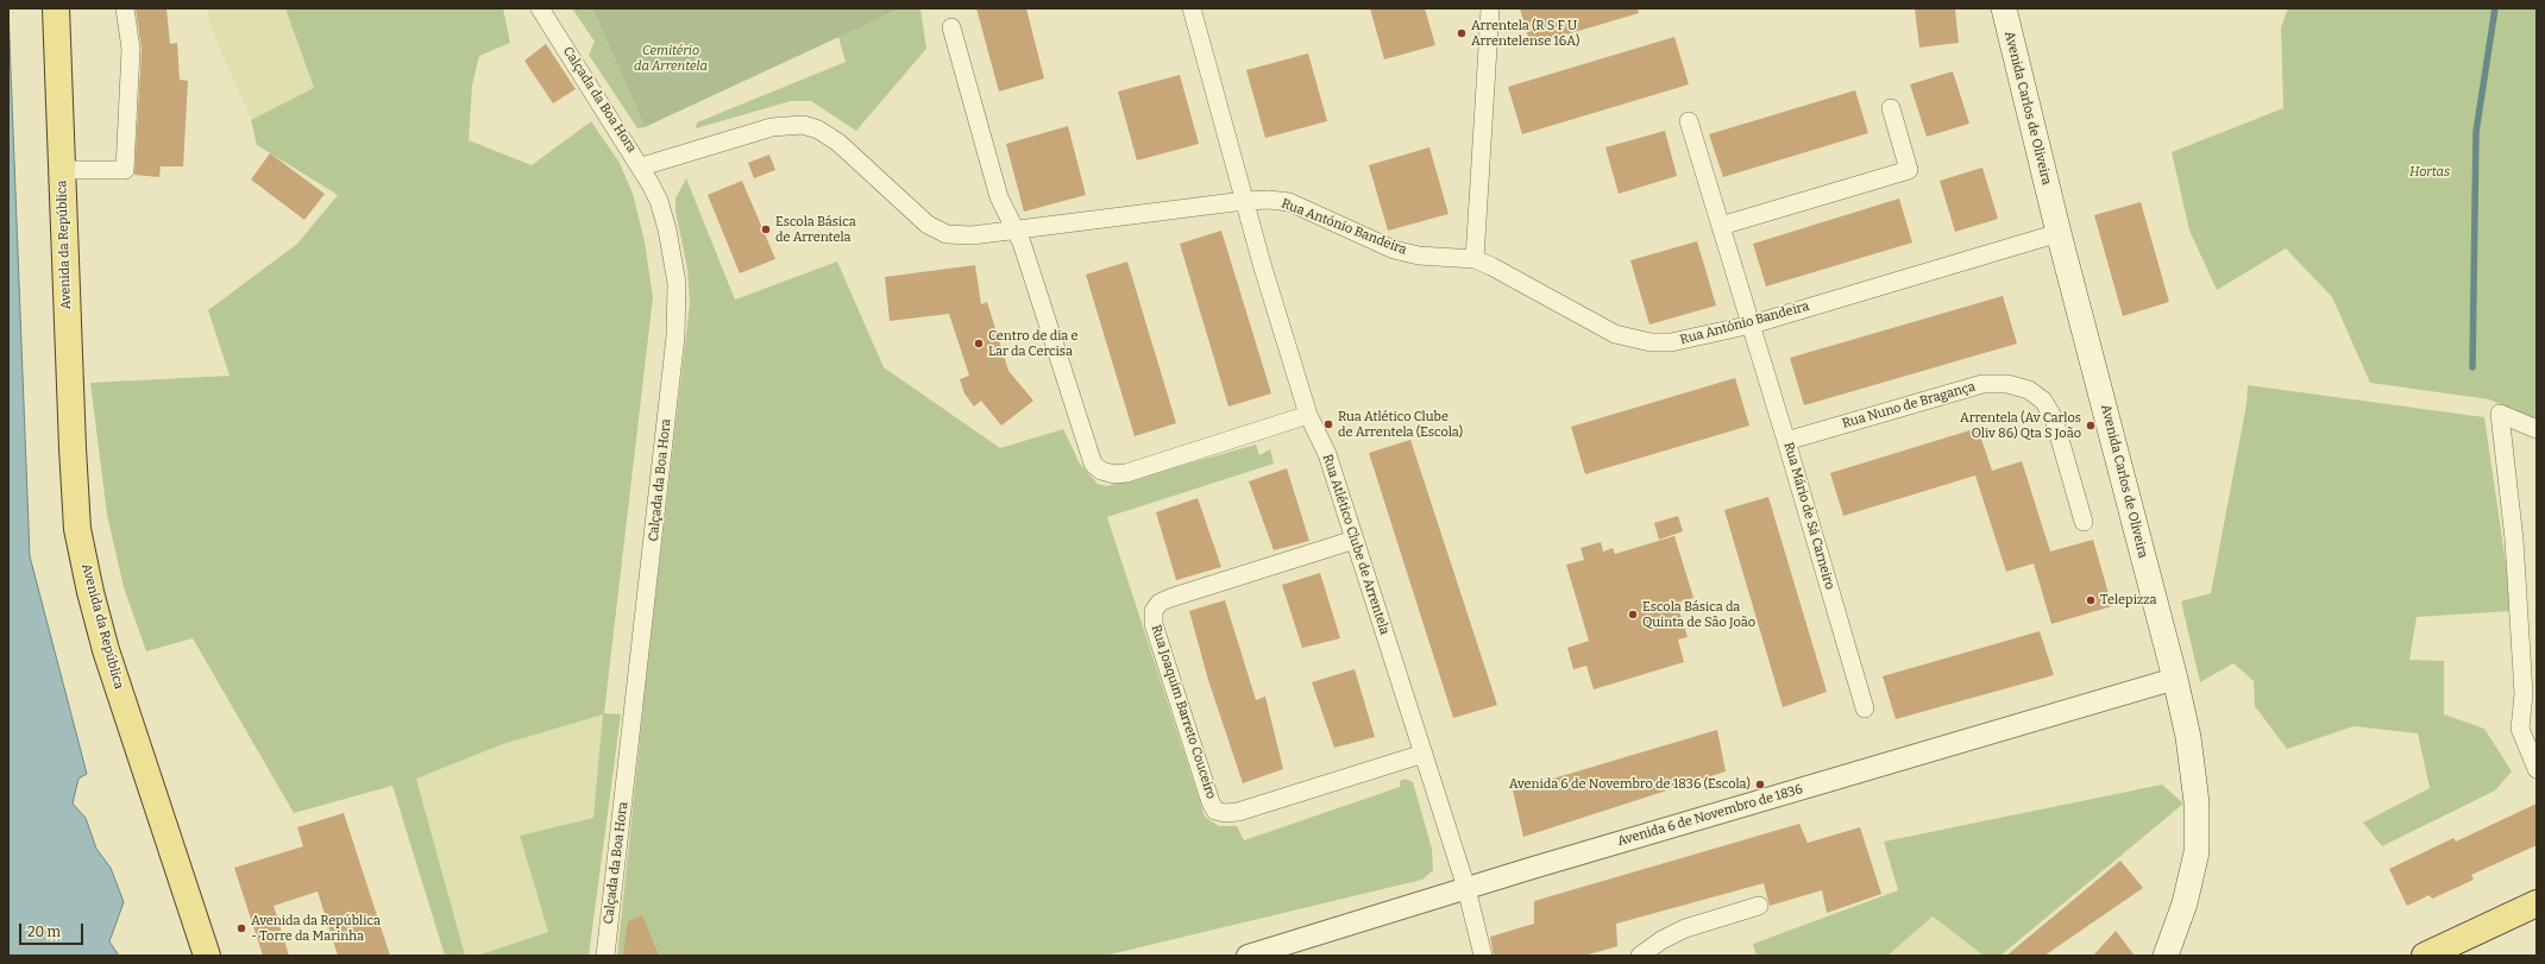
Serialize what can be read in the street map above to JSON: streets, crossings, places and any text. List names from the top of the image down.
{
  "streets": {
    "main road": ["Avenida Carlos de Oliveira", "Avenida da República"],
    "street": [
      "Calçada da Boa Hora",
      "Rua António Bandeira",
      "Rua Nuno de Bragança",
      "Rua Mário de Sá Carneiro",
      "Rua Atlético Clube de Arrentela",
      "Rua Joaquim Barreto Couceiro",
      "Avenida 6 de Novembro de 1836"
    ]
  },
  "crossings": [
    ["Calçada da Boa Hora", "Rua António Bandeira"],
    ["Avenida Carlos de Oliveira", "Rua António Bandeira"],
    ["Avenida Carlos de Oliveira", "Avenida 6 de Novembro de 1836"],
    ["Rua António Bandeira", "Rua Mário de Sá Carneiro"],
    ["Rua António Bandeira", "Rua Atlético Clube de Arrentela"],
    ["Rua Nuno de Bragança", "Rua Mário de Sá Carneiro"],
    ["Rua Atlético Clube de Arrentela", "Rua Joaquim Barreto Couceiro"],
    ["Rua Atlético Clube de Arrentela", "Avenida 6 de Novembro de 1836"]
  ],
  "parks": ["Cemitério da Arrentela", "Hortas"],
  "places": [
    "Arrentela (R S F U Arrentelense 16A)",
    "Escola Básica de Arrentela",
    "Centro de dia e Lar da Cercisa",
    "Rua Atlético Clube de Arrentela (Escola)",
    "Arrentela (Av Carlos Oliv 86) Qta S João",
    "Telepizza",
    "Escola Básica da Quinta de São João",
    "Avenida 6 de Novembro de 1836 (Escola)",
    "Avenida da República - Torre da Marinha"
  ],
  "scale_bar": "20 m"
}
